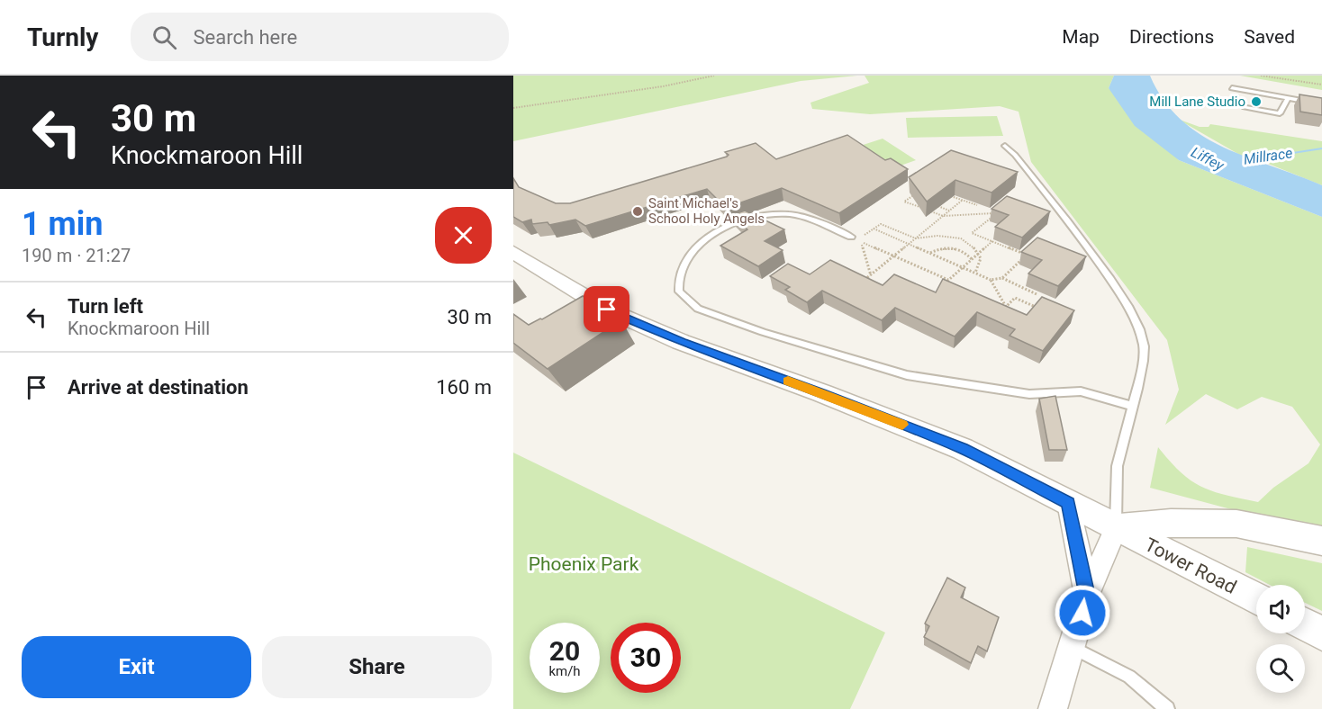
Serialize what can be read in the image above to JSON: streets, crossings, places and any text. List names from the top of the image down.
{
  "streets": {
    "street": ["Tower Road"]
  },
  "water": ["Millrace", "Liffey"],
  "parks": ["Phoenix Park"],
  "places": ["Mill Lane Studio", "Saint Michael's School Holy Angels"],
  "page": {
    "header": "Turnly",
    "search": "Search here",
    "nav": ["Map", "Directions", "Saved"],
    "turn": ["30 m", "Knockmaroon Hill"],
    "heading": ["1 min", "190 m · 21:27"],
    "list": [
      {
        "name": "Turn left",
        "note": "Knockmaroon Hill",
        "value": "30 m"
      },
      {
        "name": "Arrive at destination",
        "value": "160 m"
      }
    ],
    "speed": "20 km/h",
    "limit": "30",
    "buttons": ["Exit", "Share"]
  }
}
